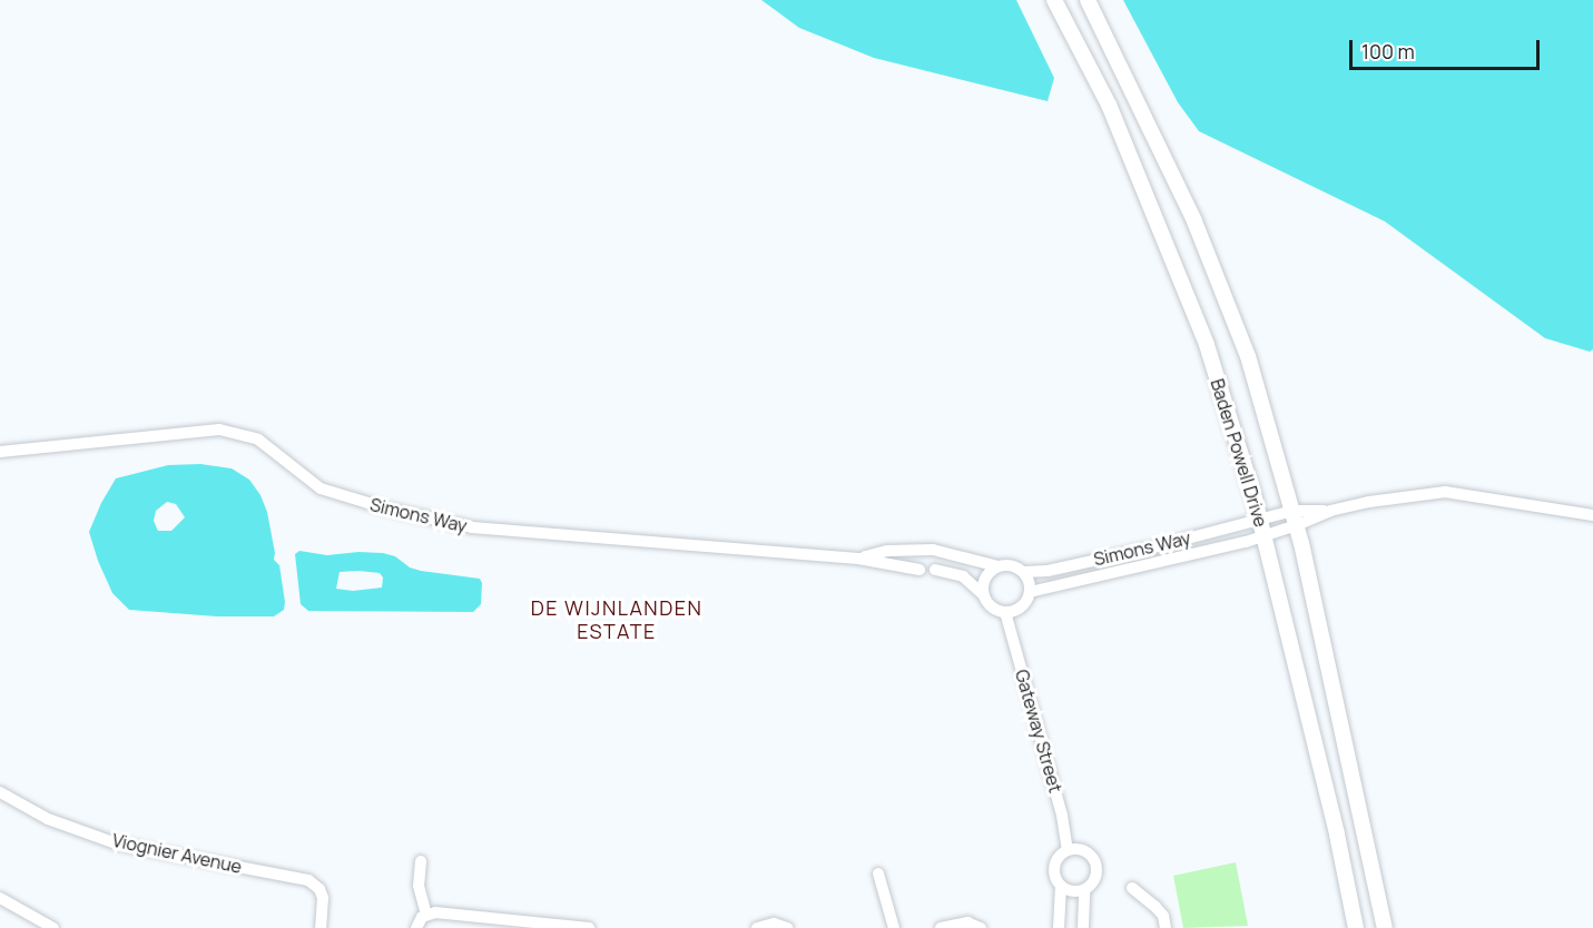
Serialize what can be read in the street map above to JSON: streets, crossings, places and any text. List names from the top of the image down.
{
  "streets": {
    "main road": ["Baden Powell Drive"],
    "street": ["Simons Way", "Gateway Street", "Viognier Avenue"]
  },
  "crossings": [
    ["Baden Powell Drive", "Simons Way"],
    ["Simons Way", "Gateway Street"]
  ],
  "districts": ["DE WIJNLANDEN ESTATE"],
  "scale_bar": "100 m"
}
